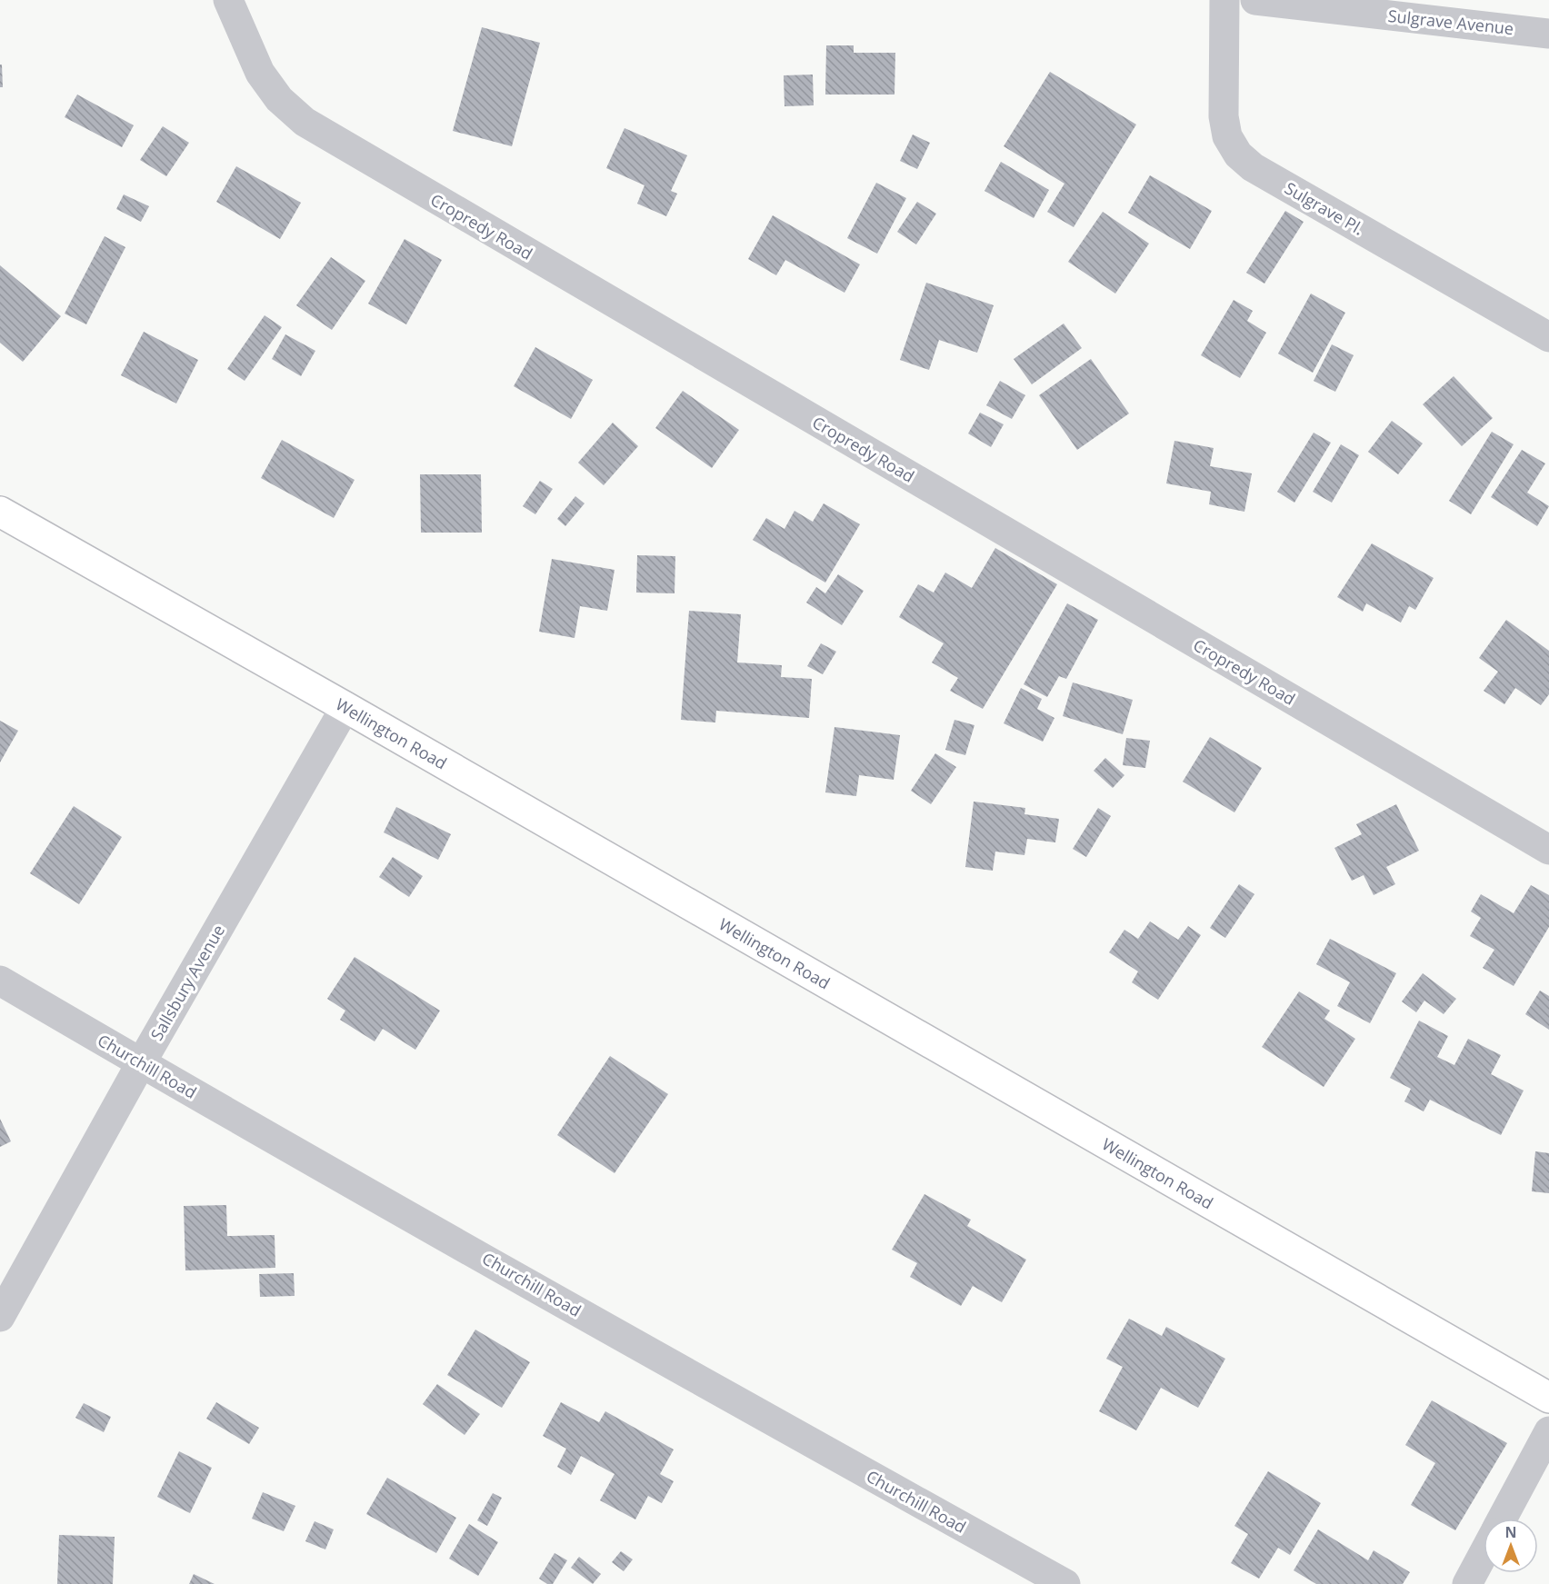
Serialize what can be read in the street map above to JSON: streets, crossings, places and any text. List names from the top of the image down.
{
  "streets": {
    "main road": ["Wellington Road"],
    "street": [
      "Sulgrave Avenue",
      "Sulgrave Pl.",
      "Cropredy Road",
      "Sallsbury Avenue",
      "Churchill Road"
    ]
  },
  "crossings": [
    ["Wellington Road", "Sallsbury Avenue"],
    ["Sallsbury Avenue", "Churchill Road"]
  ],
  "north": "top"
}
